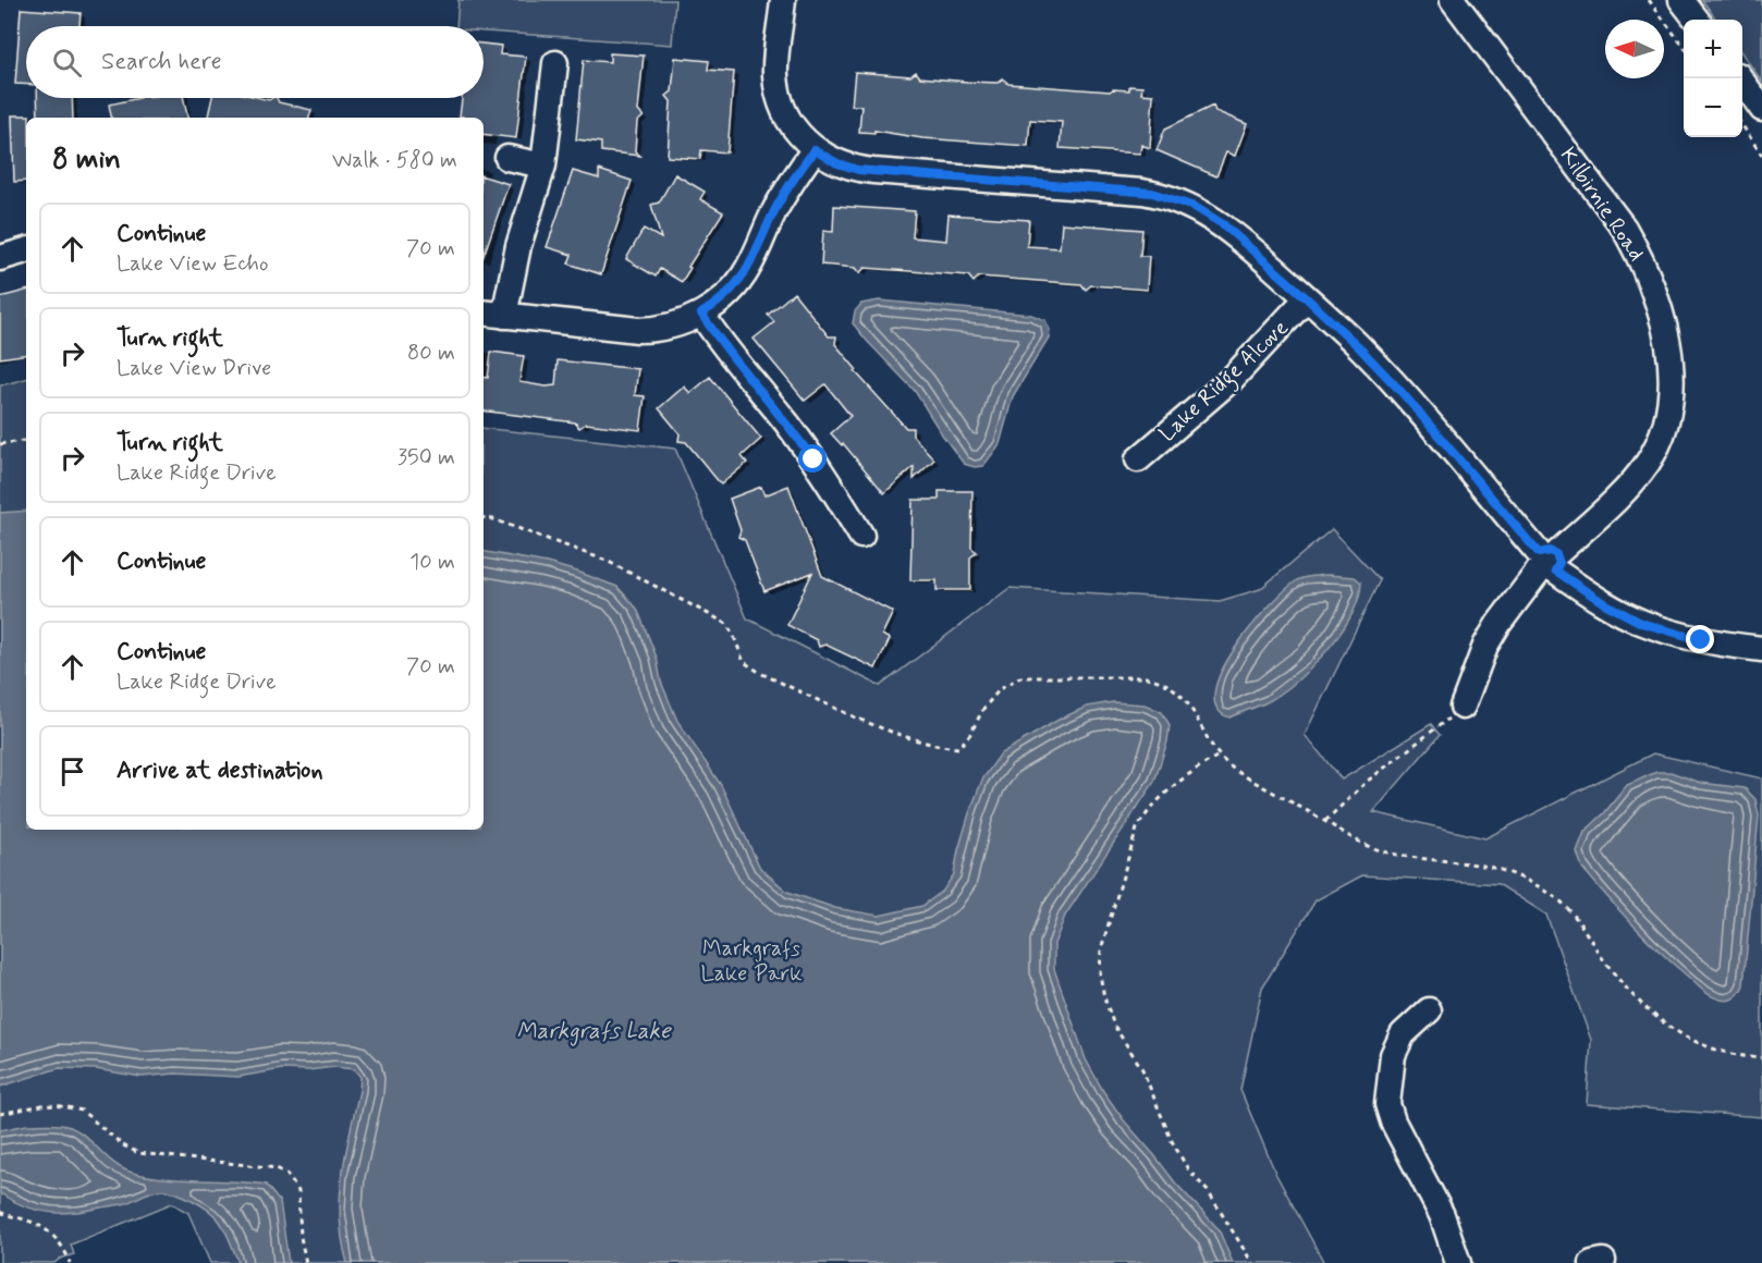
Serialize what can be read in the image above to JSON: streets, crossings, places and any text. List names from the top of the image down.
{
  "streets": {
    "street": ["Kilbirnie Road", "Lake Ridge Alcove"]
  },
  "water": ["Markgrafs Lake"],
  "parks": ["Markgrafs Lake Park"],
  "north": "left",
  "page": {
    "map_buttons": ["+", "−"],
    "search": "Search here",
    "heading": ["8 min", "Walk · 580 m"],
    "list": [
      ["Continue", "Lake View Echo", "70 m"],
      ["Turn right", "Lake View Drive", "80 m"],
      ["Turn right", "Lake Ridge Drive", "350 m"],
      ["Continue", "10 m"],
      ["Continue", "Lake Ridge Drive", "70 m"],
      "Arrive at destination"
    ]
  }
}
